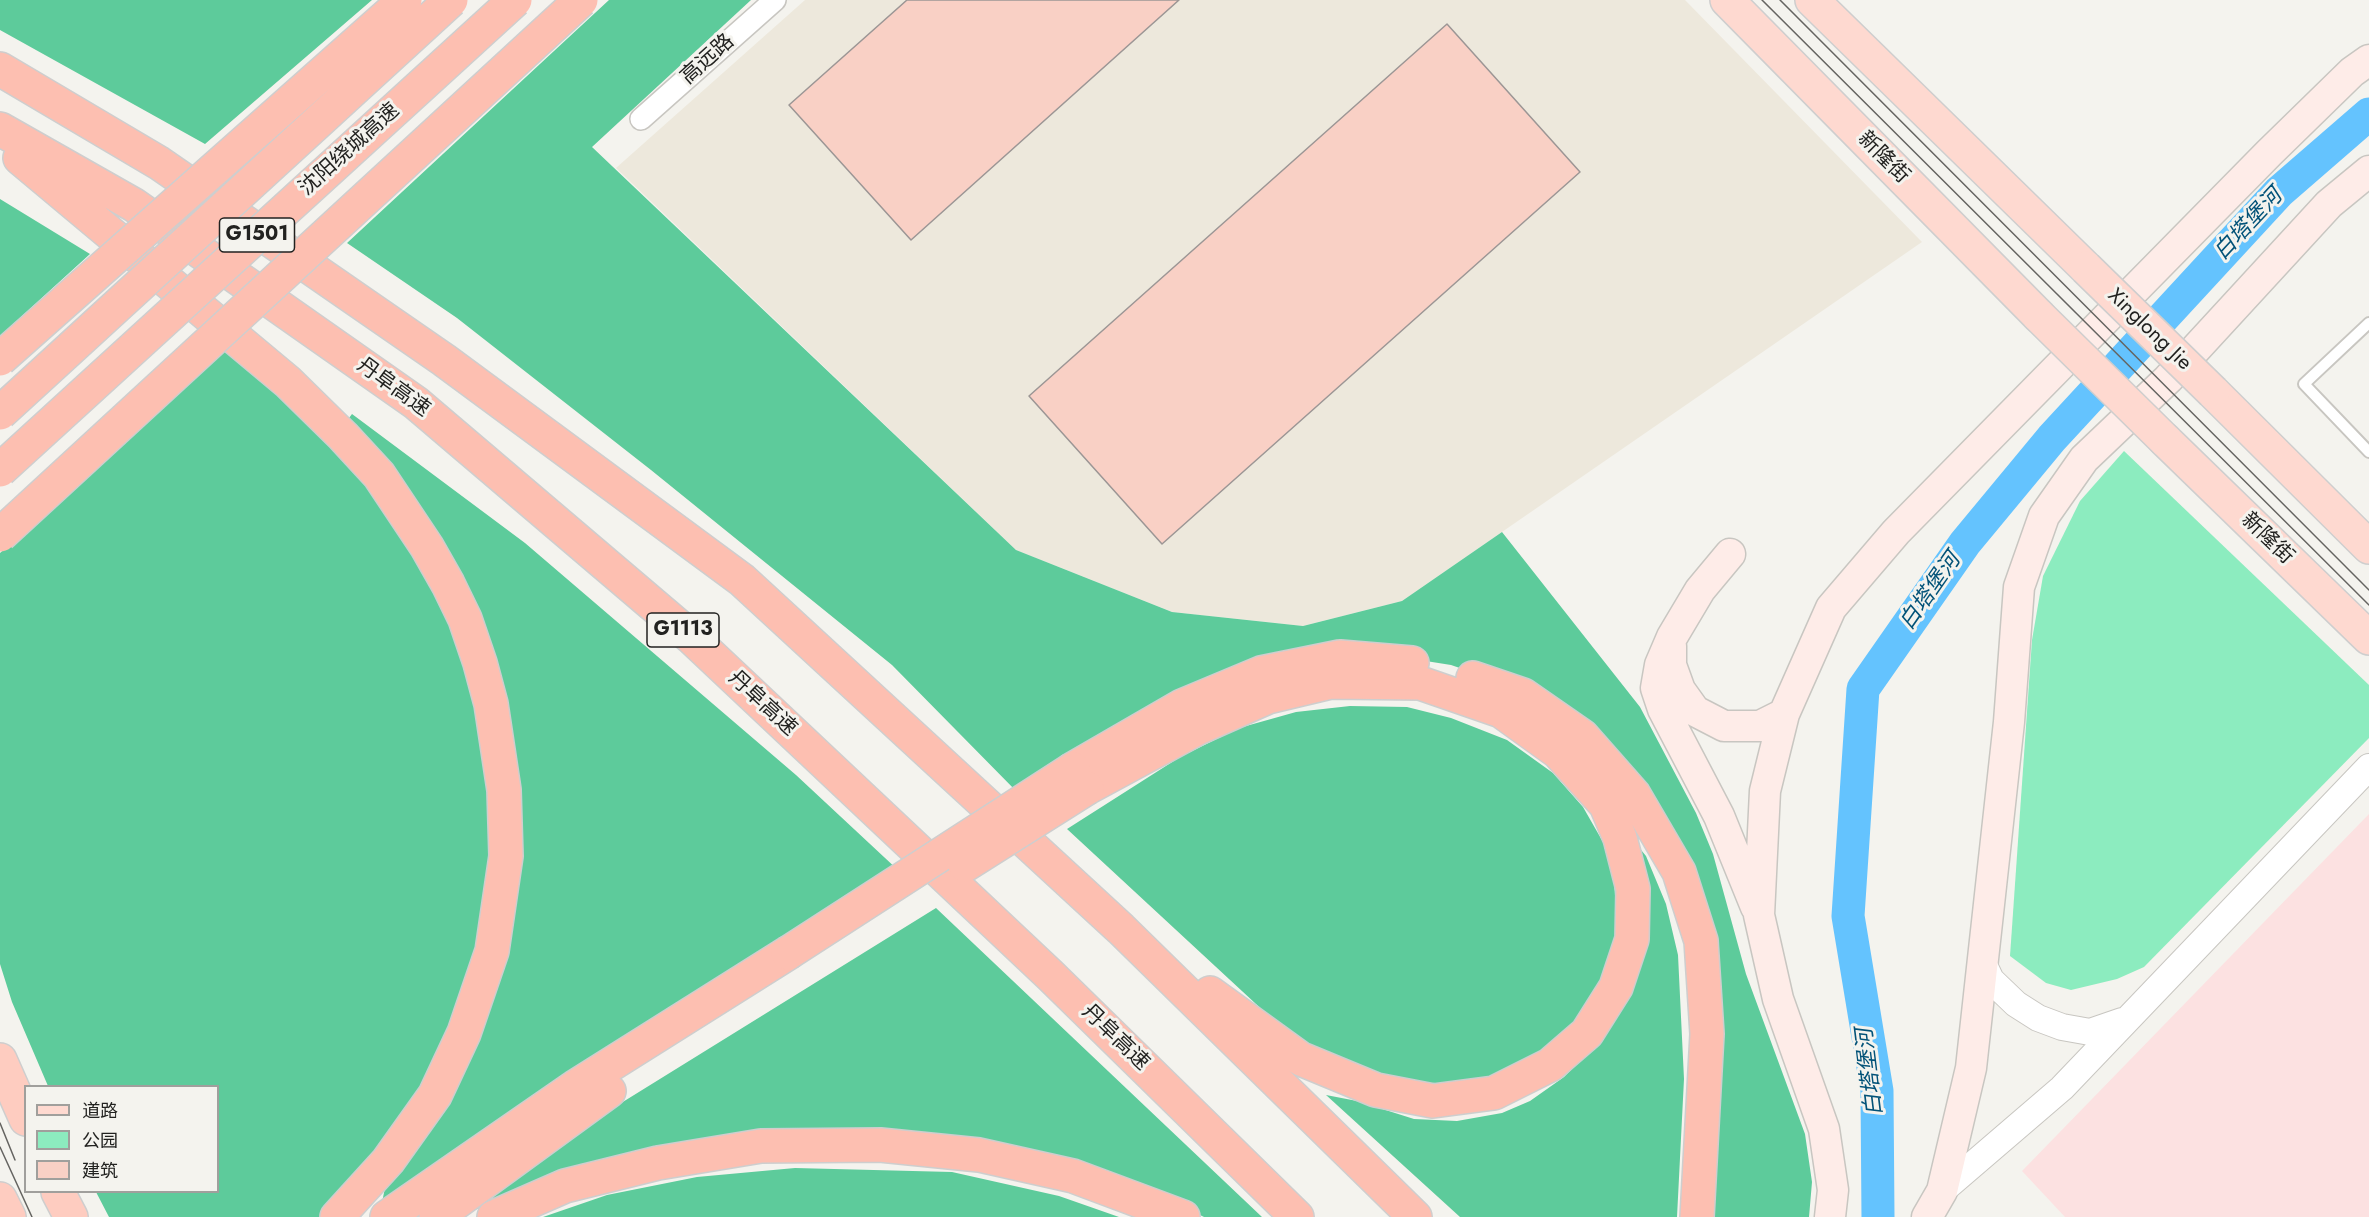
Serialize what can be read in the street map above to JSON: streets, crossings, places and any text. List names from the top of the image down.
{
  "streets": {
    "highway": [
      "沈阳绕城高速",
      "G1501",
      "丹阜高速",
      "G1113"
    ],
    "main road": ["新隆街", "Xinglong Jie"],
    "street": ["高远路"]
  },
  "water": ["白塔堡河"],
  "legend": ["道路", "公园", "建筑"]
}
